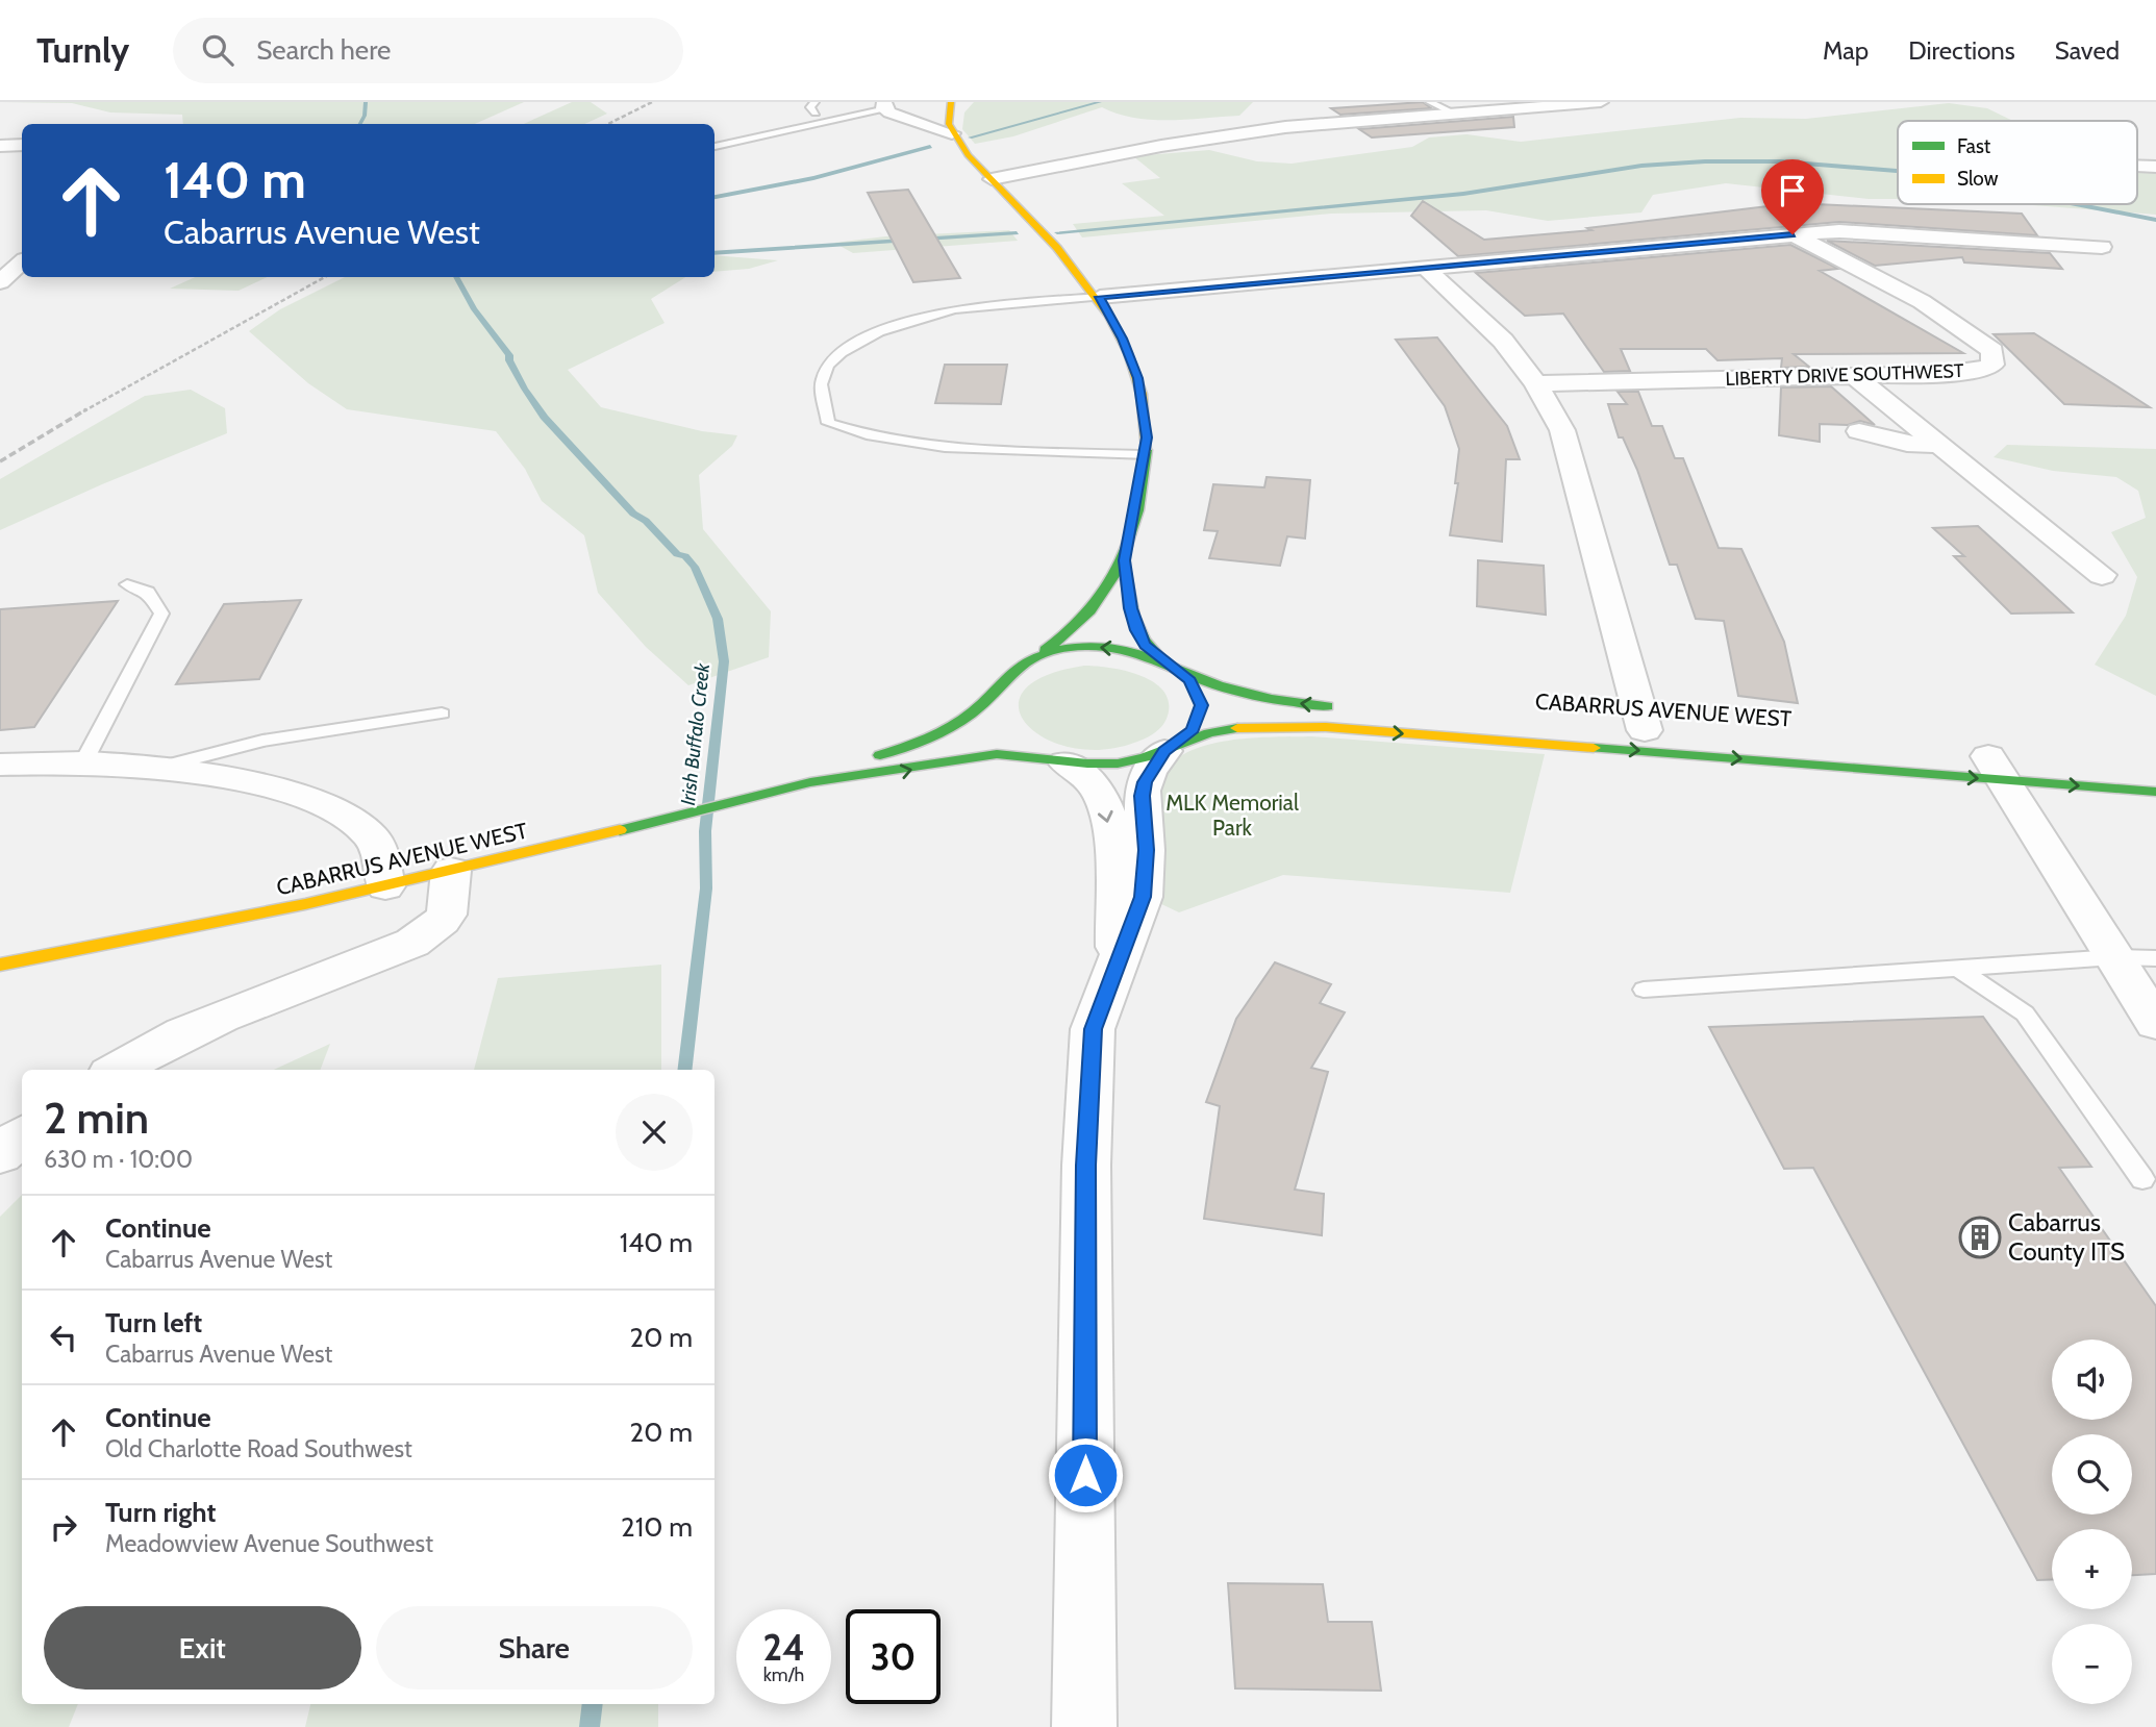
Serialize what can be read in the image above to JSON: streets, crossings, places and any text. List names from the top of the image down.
{
  "streets": {
    "main road": ["CABARRUS AVENUE WEST"],
    "street": ["LIBERTY DRIVE SOUTHWEST"]
  },
  "water": ["Irish Buffalo Creek"],
  "parks": ["MLK Memorial Park"],
  "places": {
    "building": ["Cabarrus County ITS"]
  },
  "legend": ["Fast", "Slow"],
  "page": {
    "header": "Turnly",
    "search": "Search here",
    "nav": ["Map", "Directions", "Saved"],
    "turn": ["140 m", "Cabarrus Avenue West"],
    "heading": ["2 min", "630 m · 10:00"],
    "list": [
      {
        "name": "Continue",
        "note": "Cabarrus Avenue West",
        "value": "140 m"
      },
      {
        "name": "Turn left",
        "note": "Cabarrus Avenue West",
        "value": "20 m"
      },
      {
        "name": "Continue",
        "note": "Old Charlotte Road Southwest",
        "value": "20 m"
      },
      {
        "name": "Turn right",
        "note": "Meadowview Avenue Southwest",
        "value": "210 m"
      }
    ],
    "map_buttons": ["+", "−"],
    "buttons": ["Exit", "Share"],
    "speed": "24 km/h",
    "limit": "30"
  }
}
